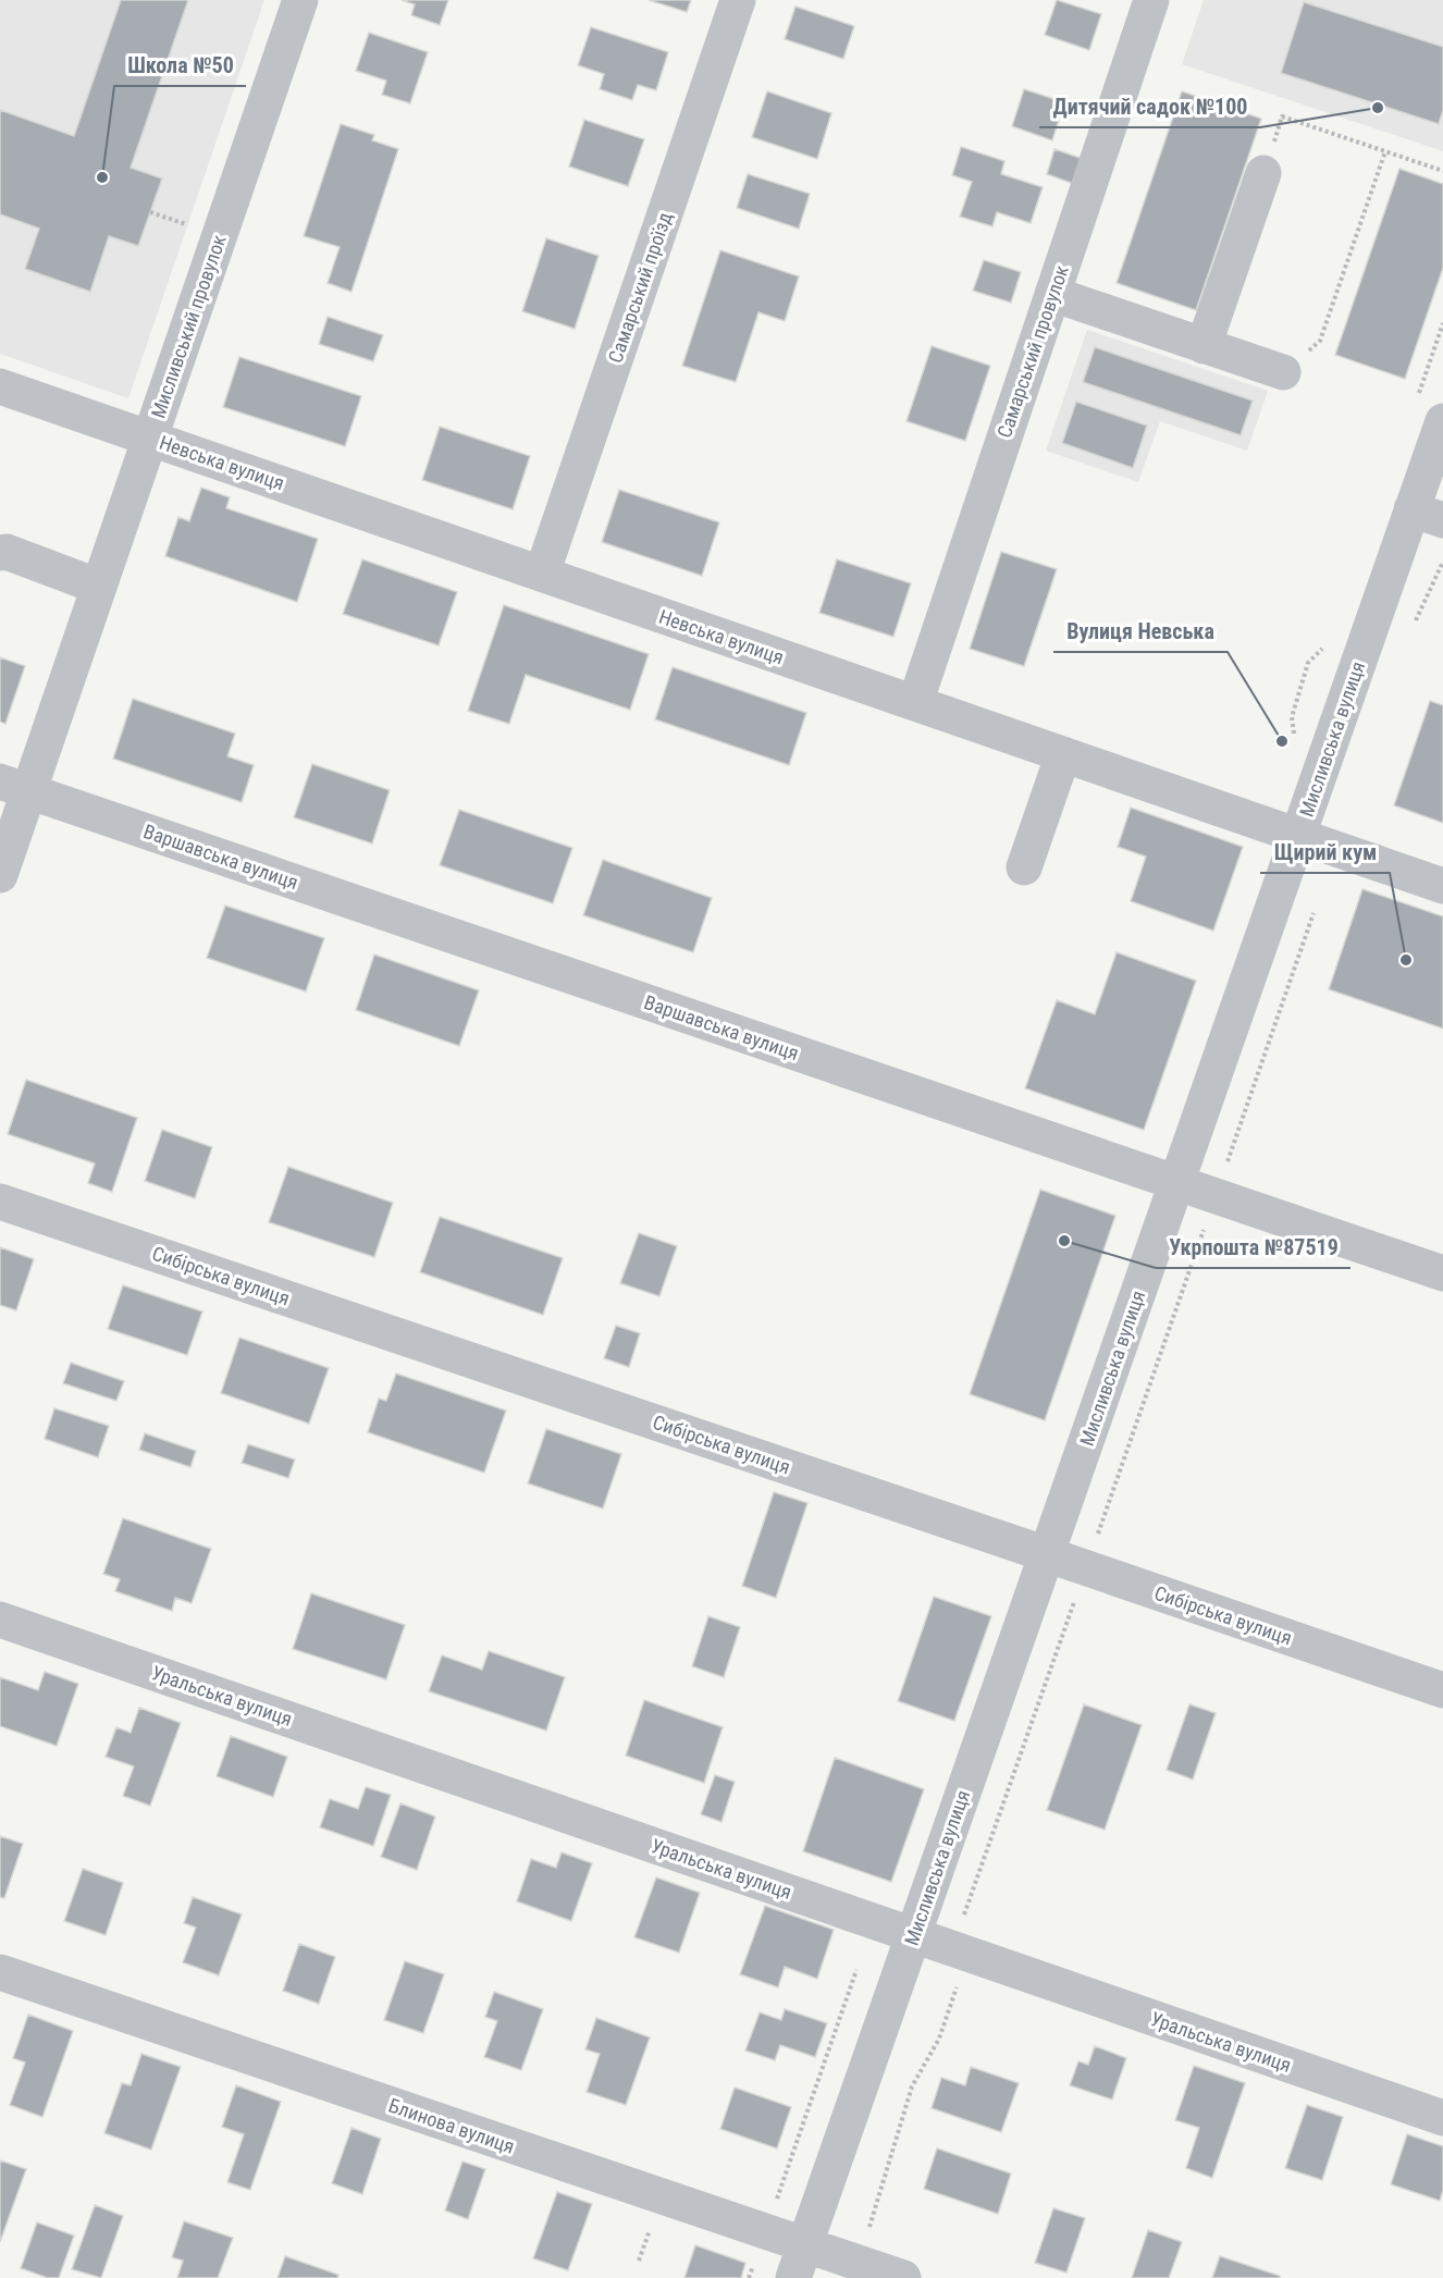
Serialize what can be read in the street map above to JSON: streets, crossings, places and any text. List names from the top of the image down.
{
  "streets": {
    "street": [
      "Самарський проїзд",
      "Мисливський провулок",
      "Самарський провулок",
      "Невська вулиця",
      "Мисливська вулиця",
      "Варшавська вулиця",
      "Сибірська вулиця",
      "Уральська вулиця",
      "Блинова вулиця"
    ]
  },
  "crossings": [
    ["Самарський проїзд", "Невська вулиця"],
    ["Мисливський провулок", "Невська вулиця"],
    ["Мисливський провулок", "Варшавська вулиця"],
    ["Самарський провулок", "Невська вулиця"],
    ["Невська вулиця", "Мисливська вулиця"],
    ["Мисливська вулиця", "Варшавська вулиця"],
    ["Мисливська вулиця", "Сибірська вулиця"],
    ["Мисливська вулиця", "Уральська вулиця"],
    ["Мисливська вулиця", "Блинова вулиця"]
  ],
  "places": [
    "Дитячий садок №100",
    "Школа №50",
    "Вулиця Невська",
    "Щирий кум",
    "Укрпошта №87519"
  ]
}
